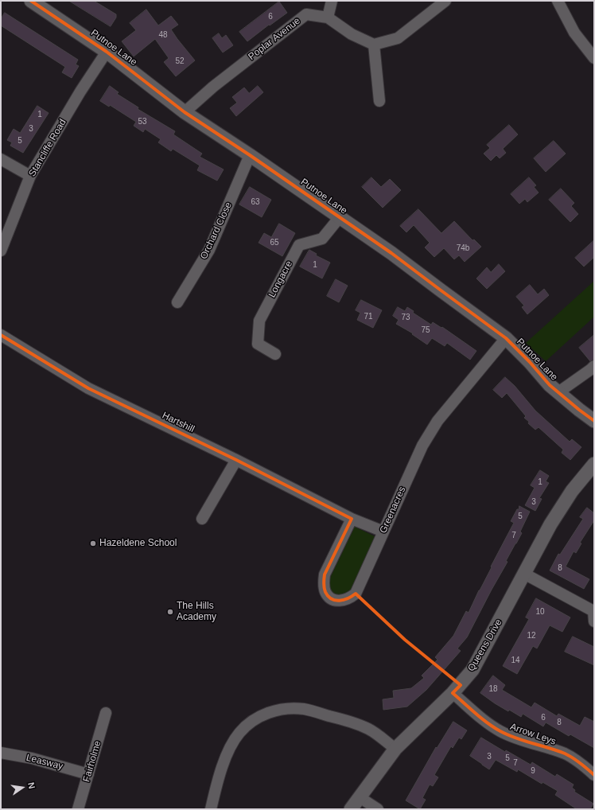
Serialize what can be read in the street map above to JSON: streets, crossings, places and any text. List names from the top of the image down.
{
  "streets": {
    "street": [
      "Poplar Avenue",
      "Putnoe Lane",
      "Stancliffe Road",
      "Orchard Close",
      "Longacre",
      "Hartshill",
      "Greenacres",
      "Queens Drive",
      "Arrow Leys",
      "Fairholme",
      "Leasway"
    ]
  },
  "crossings": [
    ["Poplar Avenue", "Putnoe Lane"],
    ["Putnoe Lane", "Stancliffe Road"],
    ["Putnoe Lane", "Orchard Close"],
    ["Putnoe Lane", "Longacre"],
    ["Putnoe Lane", "Greenacres"],
    ["Hartshill", "Greenacres"],
    ["Queens Drive", "Arrow Leys"],
    ["Fairholme", "Leasway"]
  ],
  "places": ["Hazeldene School", "The Hills Academy"],
  "house_numbers": [
    "6",
    "48",
    "52",
    "1",
    "53",
    "3",
    "5",
    "63",
    "65",
    "74b",
    "1",
    "71",
    "73",
    "75",
    "1",
    "3",
    "5",
    "7",
    "8",
    "10",
    "12",
    "14",
    "18",
    "6",
    "8",
    "3",
    "5",
    "7",
    "9"
  ],
  "north": "right"
}
